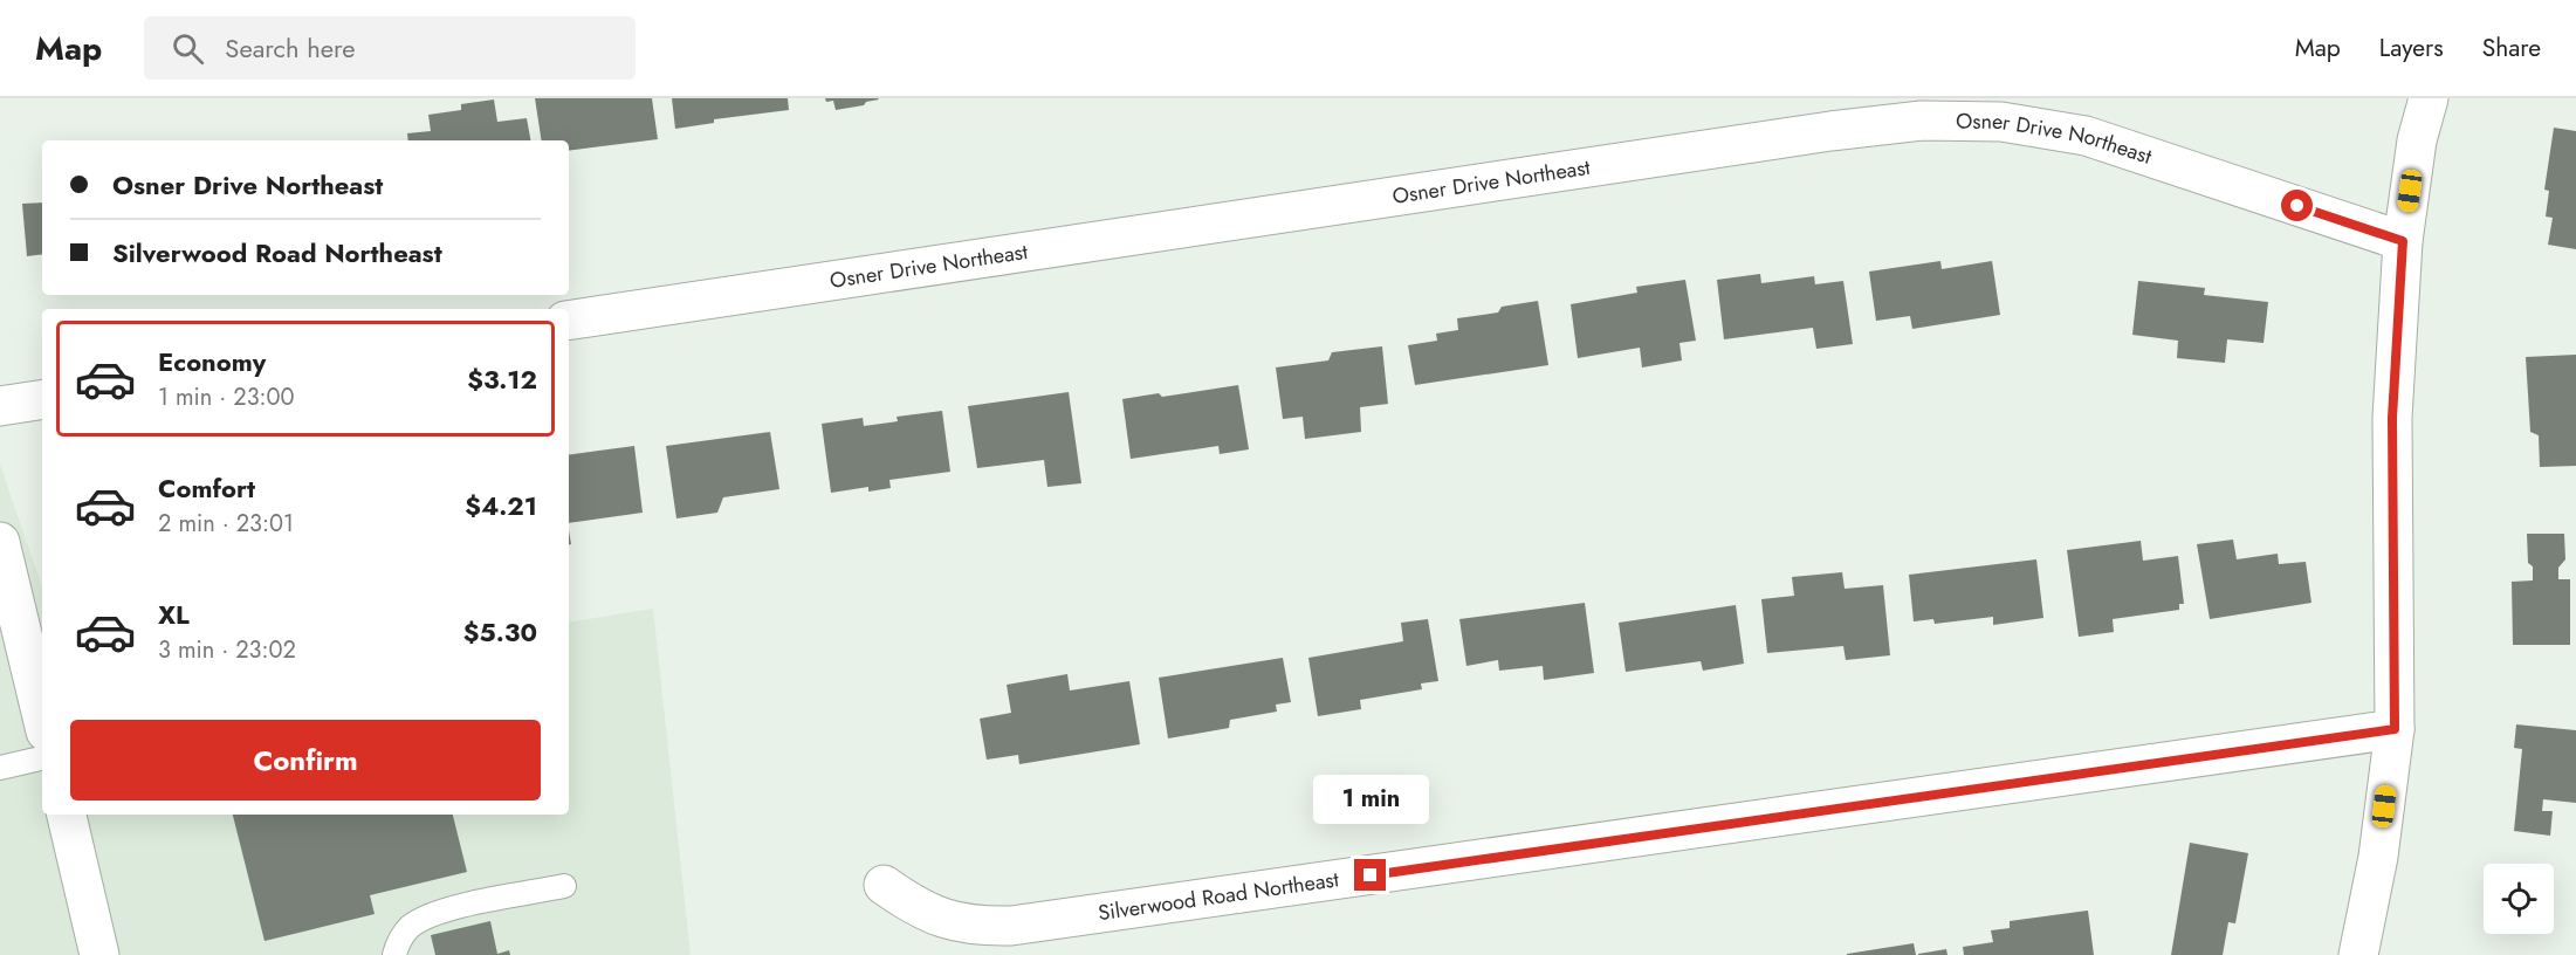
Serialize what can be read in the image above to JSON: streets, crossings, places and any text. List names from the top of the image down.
{
  "streets": {
    "street": ["Osner Drive Northeast", "Silverwood Road Northeast"]
  },
  "page": {
    "header": "Map",
    "search": "Search here",
    "nav": ["Map", "Layers", "Share"],
    "banner": ["Osner Drive Northeast", "Silverwood Road Northeast"],
    "list": [
      {
        "name": "Economy",
        "note": "1 min · 23:00",
        "value": "$3.12"
      },
      {
        "name": "Comfort",
        "note": "2 min · 23:01",
        "value": "$4.21"
      },
      {
        "name": "XL",
        "note": "3 min · 23:02",
        "value": "$5.30"
      }
    ],
    "buttons": "Confirm",
    "bubble": "1 min"
  }
}
